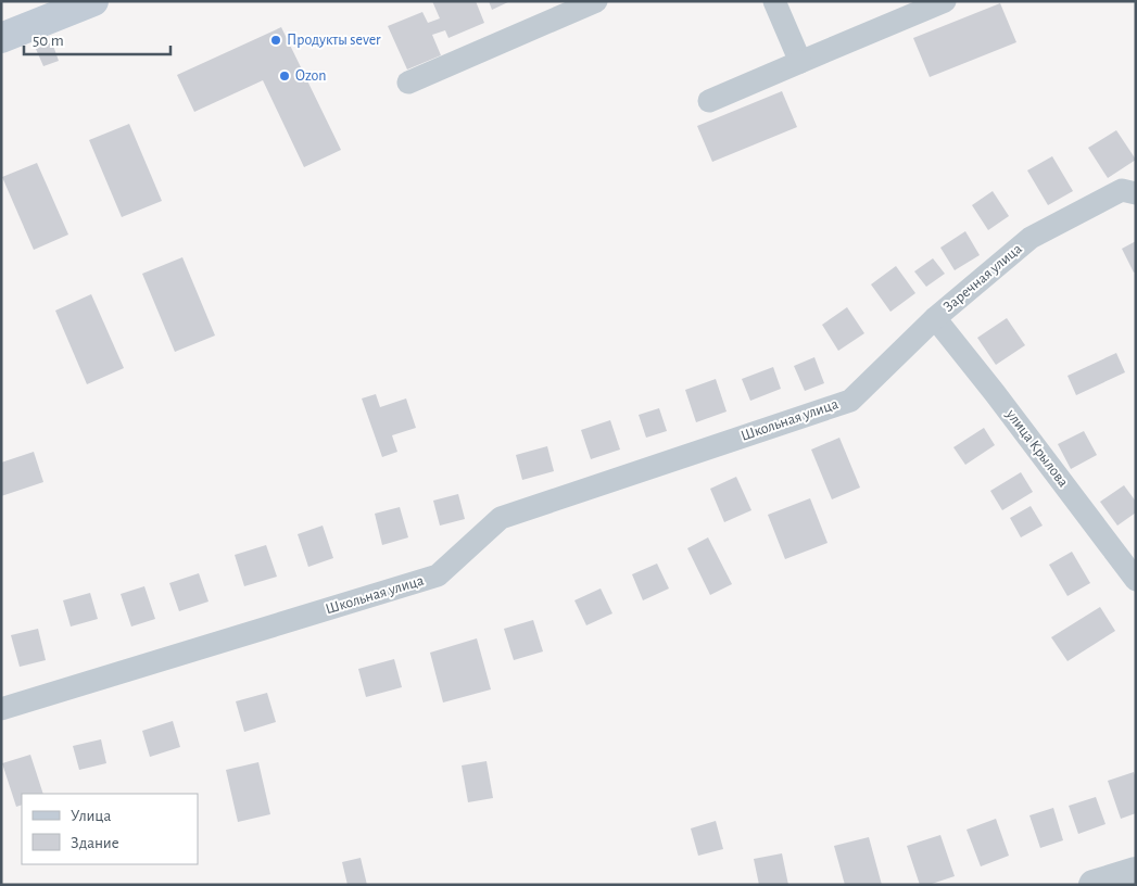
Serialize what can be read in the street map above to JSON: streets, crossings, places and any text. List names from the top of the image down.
{
  "streets": {
    "street": ["Заречная улица", "Школьная улица", "улица Крылова"]
  },
  "crossings": [
    ["Заречная улица", "Школьная улица"],
    ["Заречная улица", "улица Крылова"]
  ],
  "places": ["Продукты sever", "Ozon"],
  "legend": ["Улица", "Здание"],
  "scale_bar": "50 m"
}
